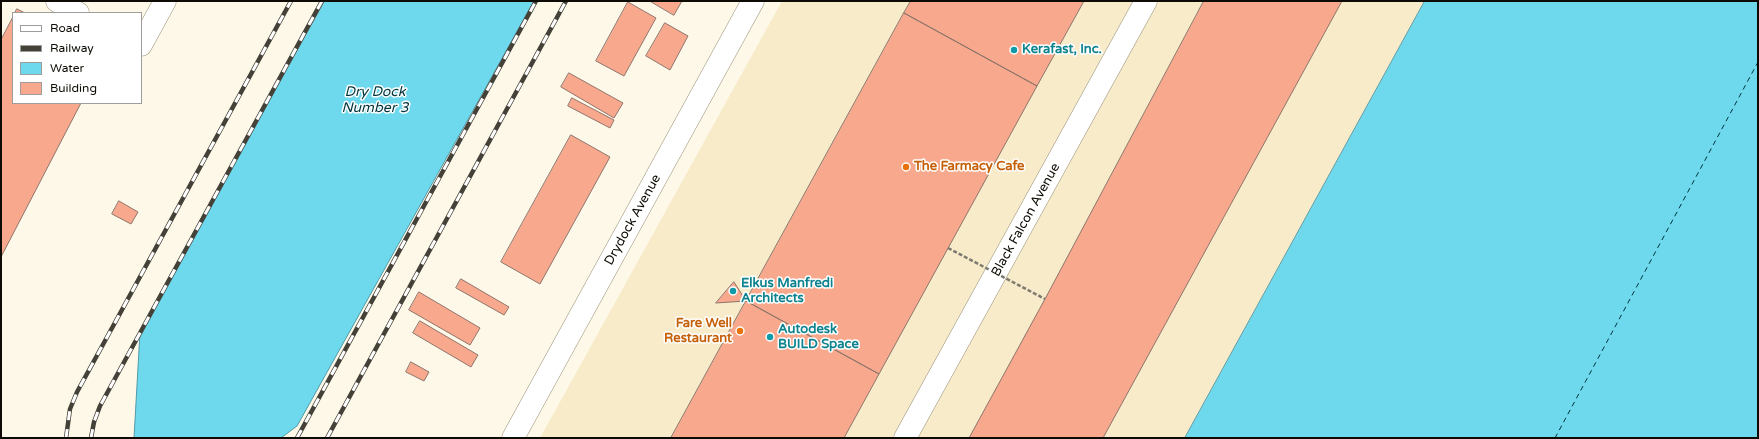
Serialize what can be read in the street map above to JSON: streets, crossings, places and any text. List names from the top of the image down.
{
  "streets": {
    "street": ["Drydock Avenue", "Black Falcon Avenue"]
  },
  "water": ["Dry Dock Number 3"],
  "places": [
    "Kerafast, Inc.",
    "The Farmacy Cafe",
    "Elkus Manfredi Architects",
    "Fare Well Restaurant",
    "Autodesk BUILD Space"
  ],
  "legend": [
    "Road",
    "Railway",
    "Water",
    "Building"
  ]
}
